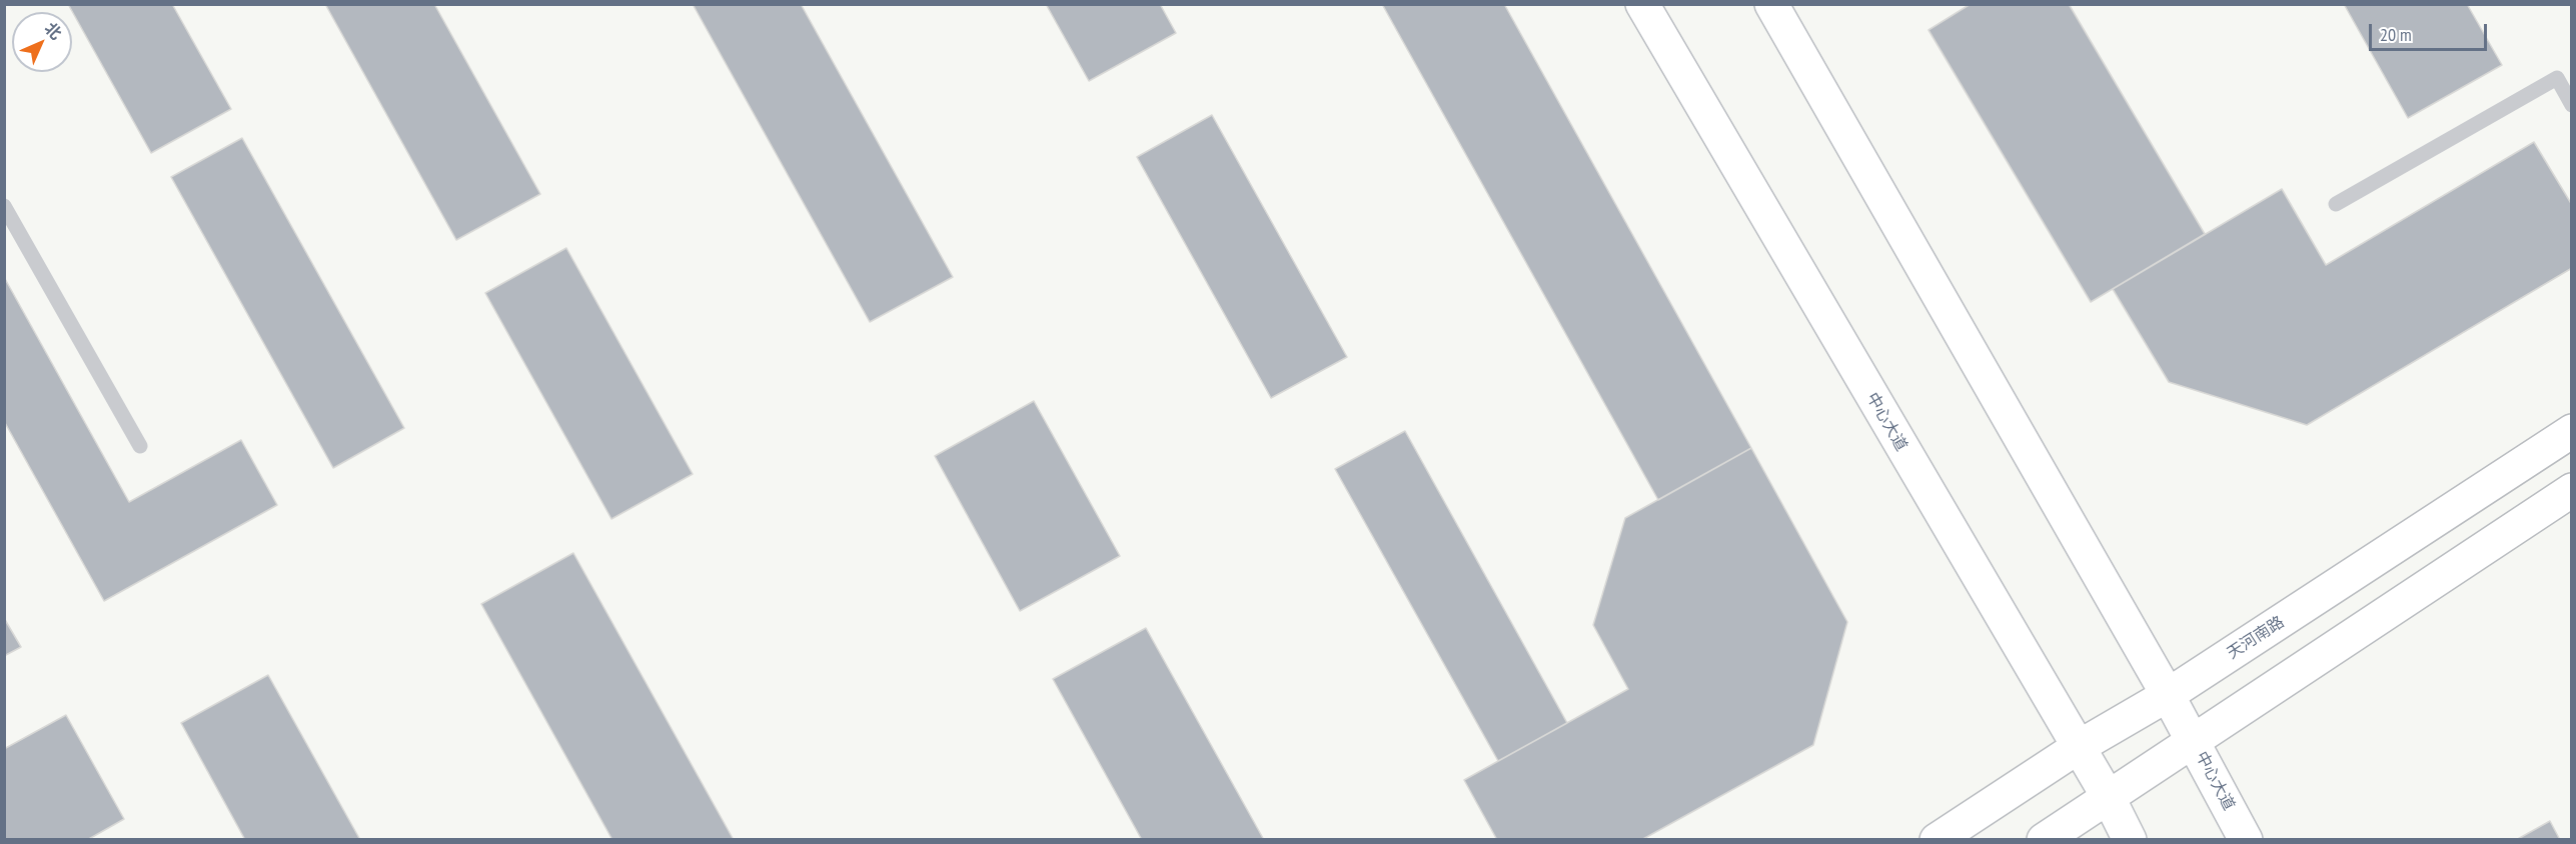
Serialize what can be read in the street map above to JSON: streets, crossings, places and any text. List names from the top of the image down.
{
  "streets": {
    "main road": ["中心大道", "天河南路"]
  },
  "crossings": [
    ["中心大道", "天河南路"]
  ],
  "scale_bar": "20 m",
  "north": "top right"
}
